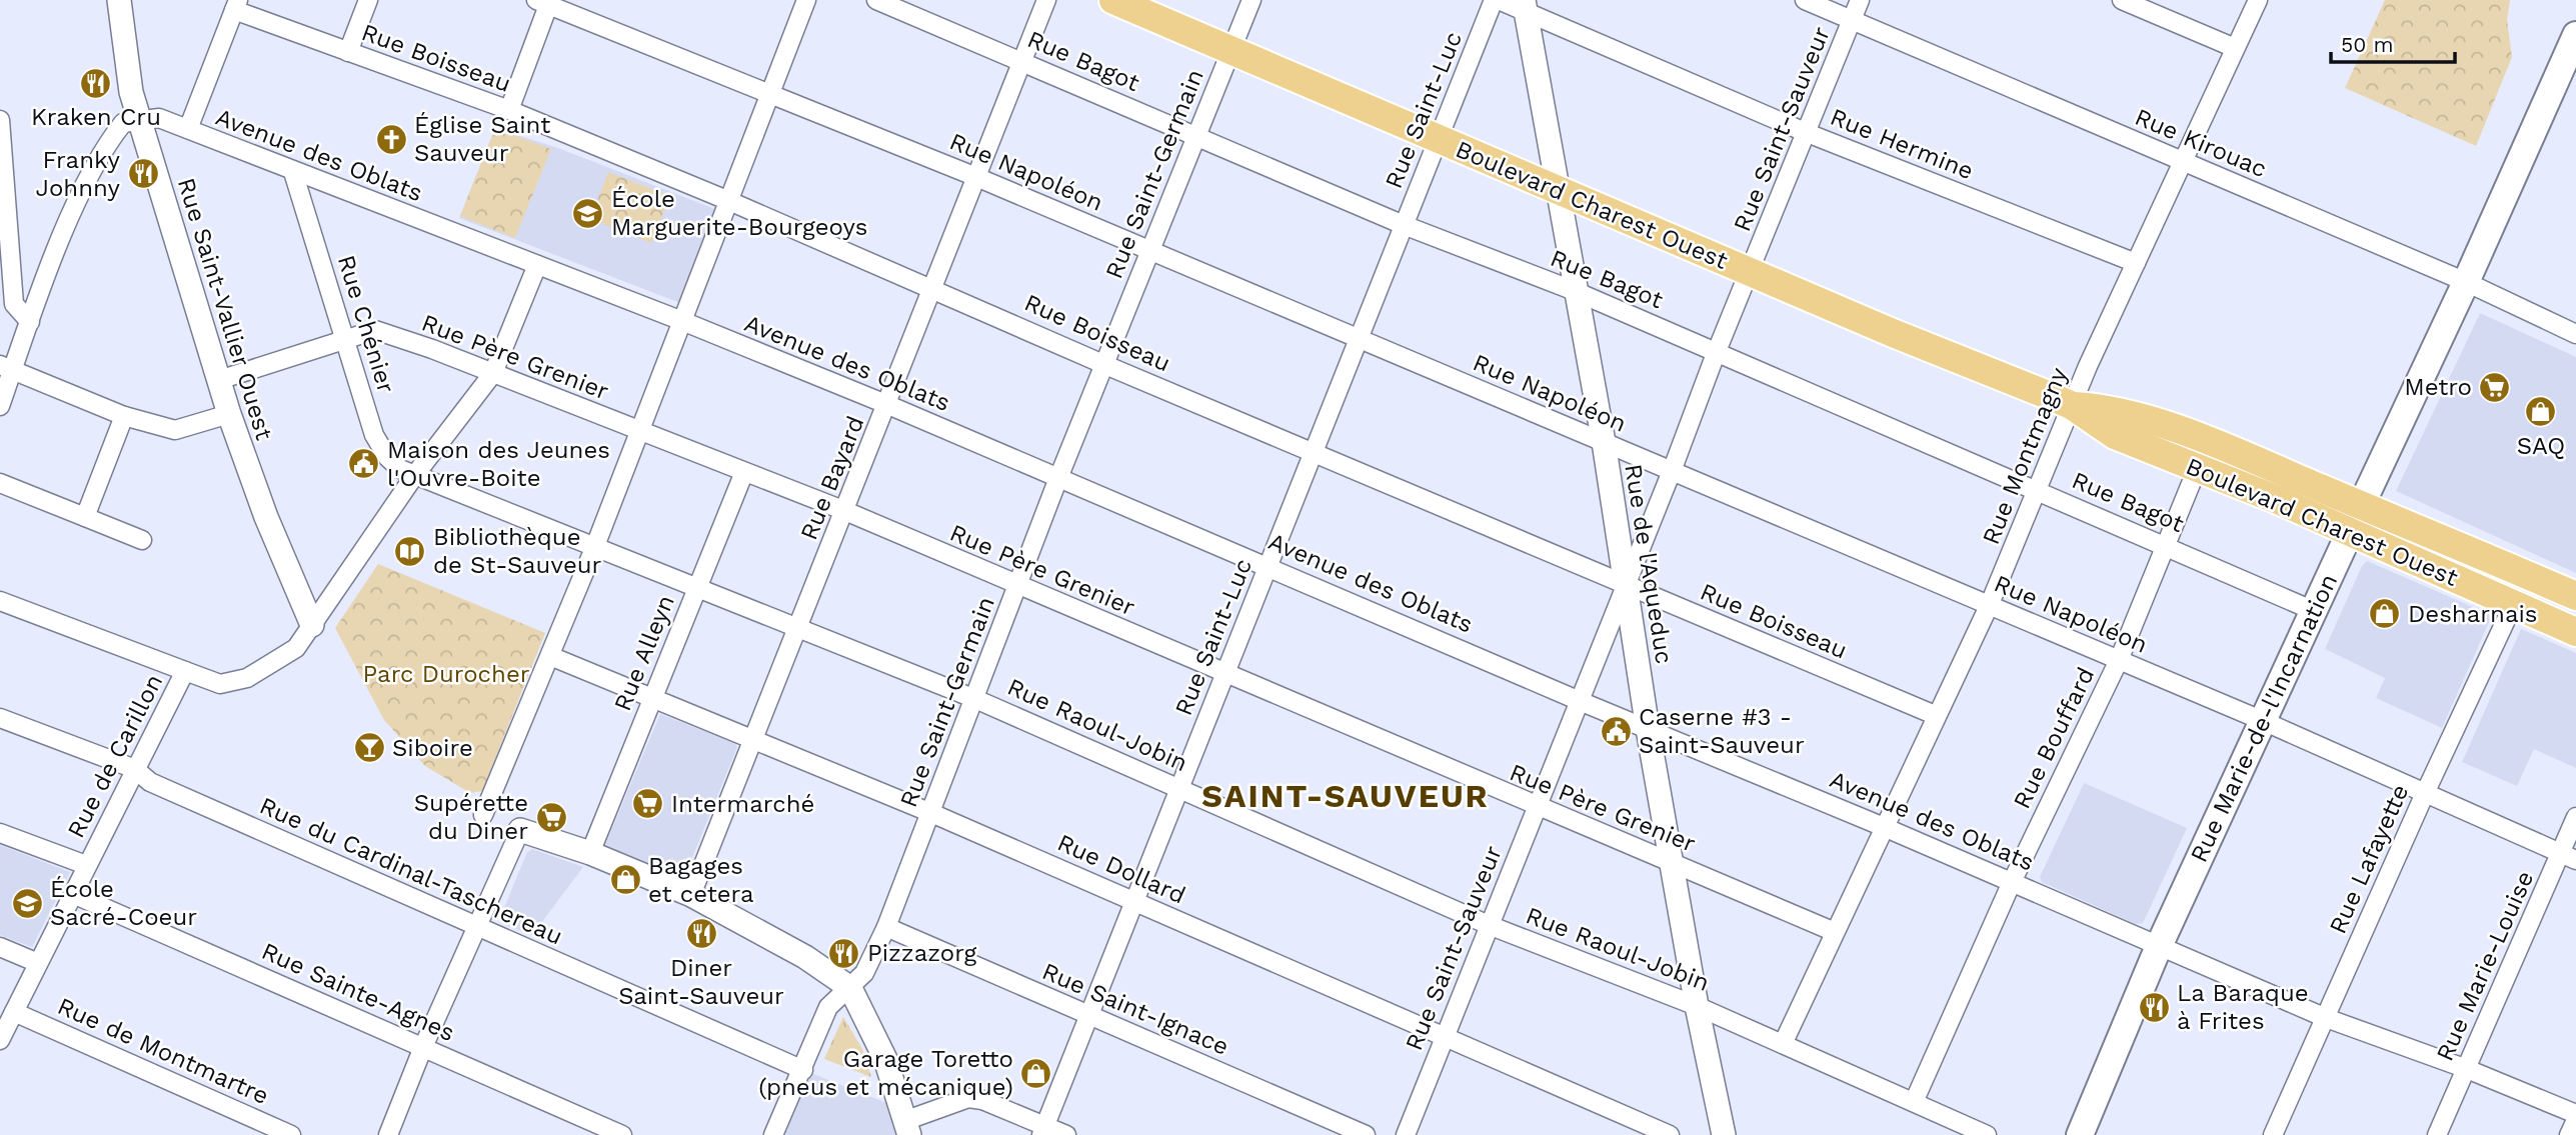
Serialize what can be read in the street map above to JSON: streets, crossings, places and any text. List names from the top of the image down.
{
  "streets": {
    "main road": ["Boulevard Charest Ouest", "Rue Marie-de-l'Incarnation"],
    "street": [
      "Rue Boisseau",
      "Rue Bagot",
      "Rue Saint-Luc",
      "Rue Saint-Sauveur",
      "Rue Kirouac",
      "Rue Hermine",
      "Avenue des Oblats",
      "Rue Napoléon",
      "Rue Saint-Germain",
      "Rue Saint-Vallier Ouest",
      "Rue Chénier",
      "Rue Père Grenier",
      "Rue Montmagny",
      "Rue Bayard",
      "Rue de l'Aqueduc",
      "Rue Alleyn",
      "Rue Raoul-Jobin",
      "Rue Bouffard",
      "Rue de Carillon",
      "Rue Lafayette",
      "Rue Dollard",
      "Rue du Cardinal-Taschereau",
      "Rue Marie-Louise",
      "Rue Sainte-Agnes",
      "Rue Saint-Ignace",
      "Rue de Montmartre"
    ]
  },
  "crossings": [
    ["Rue Boisseau", "Rue Saint-Luc"],
    ["Rue Boisseau", "Rue Saint-Sauveur"],
    ["Rue Boisseau", "Rue Saint-Germain"],
    ["Rue Boisseau", "Rue Montmagny"],
    ["Rue Boisseau", "Rue Bayard"],
    ["Rue Boisseau", "Rue de l'Aqueduc"],
    ["Rue Bagot", "Rue Saint-Luc"],
    ["Rue Bagot", "Rue Saint-Sauveur"],
    ["Rue Bagot", "Rue Saint-Germain"],
    ["Rue Bagot", "Rue Montmagny"],
    ["Rue Bagot", "Rue Bayard"],
    ["Rue Bagot", "Rue de l'Aqueduc"],
    ["Rue Bagot", "Rue Marie-de-l'Incarnation"],
    ["Rue Bagot", "Rue Bouffard"],
    ["Rue Saint-Luc", "Rue Hermine"],
    ["Rue Saint-Luc", "Avenue des Oblats"],
    ["Rue Saint-Luc", "Rue Napoléon"],
    ["Rue Saint-Luc", "Boulevard Charest Ouest"],
    ["Rue Saint-Luc", "Rue Père Grenier"],
    ["Rue Saint-Luc", "Rue Raoul-Jobin"],
    ["Rue Saint-Luc", "Rue Dollard"],
    ["Rue Saint-Luc", "Rue Saint-Ignace"],
    ["Rue Saint-Sauveur", "Rue Kirouac"],
    ["Rue Saint-Sauveur", "Rue Hermine"],
    ["Rue Saint-Sauveur", "Avenue des Oblats"],
    ["Rue Saint-Sauveur", "Rue Napoléon"],
    ["Rue Saint-Sauveur", "Boulevard Charest Ouest"],
    ["Rue Saint-Sauveur", "Rue Père Grenier"],
    ["Rue Saint-Sauveur", "Rue de l'Aqueduc"],
    ["Rue Saint-Sauveur", "Rue Raoul-Jobin"],
    ["Rue Saint-Sauveur", "Rue Dollard"],
    ["Rue Kirouac", "Rue Montmagny"],
    ["Rue Kirouac", "Rue Marie-de-l'Incarnation"],
    ["Rue Hermine", "Rue Montmagny"],
    ["Rue Hermine", "Rue de l'Aqueduc"],
    ["Avenue des Oblats", "Rue Saint-Germain"],
    ["Avenue des Oblats", "Rue Saint-Vallier Ouest"],
    ["Avenue des Oblats", "Rue Chénier"],
    ["Avenue des Oblats", "Rue Montmagny"],
    ["Avenue des Oblats", "Rue Bayard"],
    ["Avenue des Oblats", "Rue de l'Aqueduc"],
    ["Avenue des Oblats", "Rue Marie-de-l'Incarnation"],
    ["Avenue des Oblats", "Rue Bouffard"],
    ["Avenue des Oblats", "Rue de Carillon"],
    ["Avenue des Oblats", "Rue Lafayette"],
    ["Avenue des Oblats", "Rue Marie-Louise"],
    ["Rue Napoléon", "Rue Saint-Germain"],
    ["Rue Napoléon", "Rue Montmagny"],
    ["Rue Napoléon", "Rue Bayard"],
    ["Rue Napoléon", "Rue de l'Aqueduc"],
    ["Rue Napoléon", "Rue Marie-de-l'Incarnation"],
    ["Rue Napoléon", "Rue Bouffard"],
    ["Rue Napoléon", "Rue Lafayette"],
    ["Rue Napoléon", "Rue Marie-Louise"],
    ["Rue Saint-Germain", "Boulevard Charest Ouest"],
    ["Rue Saint-Germain", "Rue Père Grenier"],
    ["Rue Saint-Germain", "Rue Raoul-Jobin"],
    ["Rue Saint-Germain", "Rue Dollard"],
    ["Rue Saint-Germain", "Rue du Cardinal-Taschereau"],
    ["Rue Saint-Germain", "Rue Saint-Ignace"],
    ["Boulevard Charest Ouest", "Rue Montmagny"],
    ["Boulevard Charest Ouest", "Rue de l'Aqueduc"],
    ["Boulevard Charest Ouest", "Rue Marie-de-l'Incarnation"],
    ["Boulevard Charest Ouest", "Rue Bouffard"],
    ["Boulevard Charest Ouest", "Rue Lafayette"],
    ["Rue Saint-Vallier Ouest", "Rue Père Grenier"],
    ["Rue Saint-Vallier Ouest", "Rue de Carillon"],
    ["Rue Chénier", "Rue Père Grenier"],
    ["Rue Chénier", "Rue Raoul-Jobin"],
    ["Rue Chénier", "Rue de Carillon"],
    ["Rue Père Grenier", "Rue Montmagny"],
    ["Rue Père Grenier", "Rue Bayard"],
    ["Rue Père Grenier", "Rue de l'Aqueduc"],
    ["Rue Père Grenier", "Rue Alleyn"],
    ["Rue Père Grenier", "Rue de Carillon"],
    ["Rue Montmagny", "Rue Raoul-Jobin"],
    ["Rue Bayard", "Rue Raoul-Jobin"],
    ["Rue Bayard", "Rue Dollard"],
    ["Rue de l'Aqueduc", "Rue Raoul-Jobin"],
    ["Rue Alleyn", "Rue Raoul-Jobin"],
    ["Rue Alleyn", "Rue Dollard"],
    ["Rue Raoul-Jobin", "Rue Bouffard"],
    ["Rue Raoul-Jobin", "Rue de Carillon"],
    ["Rue de Carillon", "Rue du Cardinal-Taschereau"],
    ["Rue de Carillon", "Rue Sainte-Agnes"],
    ["Rue de Carillon", "Rue de Montmartre"]
  ],
  "districts": ["SAINT-SAUVEUR"],
  "parks": ["Parc Durocher"],
  "places": {
    "restaurant": [
      "Kraken Cru",
      "Franky Johnny",
      "Diner Saint-Sauveur",
      "Pizzazorg",
      "La Baraque à Frites"
    ],
    "church": ["Église Saint Sauveur"],
    "school or university": ["École Marguerite-Bourgeoys", "École Sacré-Coeur"],
    "supermarket": ["Metro", "Intermarché", "Supérette du Diner"],
    "shop": [
      "SAQ",
      "Desharnais",
      "Bagages et cetera",
      "Garage Toretto (pneus et mécanique)"
    ],
    "public building": ["Maison des Jeunes l'Ouvre-Boite", "Caserne #3 - Saint-Sauveur"],
    "library": ["Bibliothèque de St-Sauveur"],
    "bar": ["Siboire"]
  },
  "scale_bar": "50 m"
}
